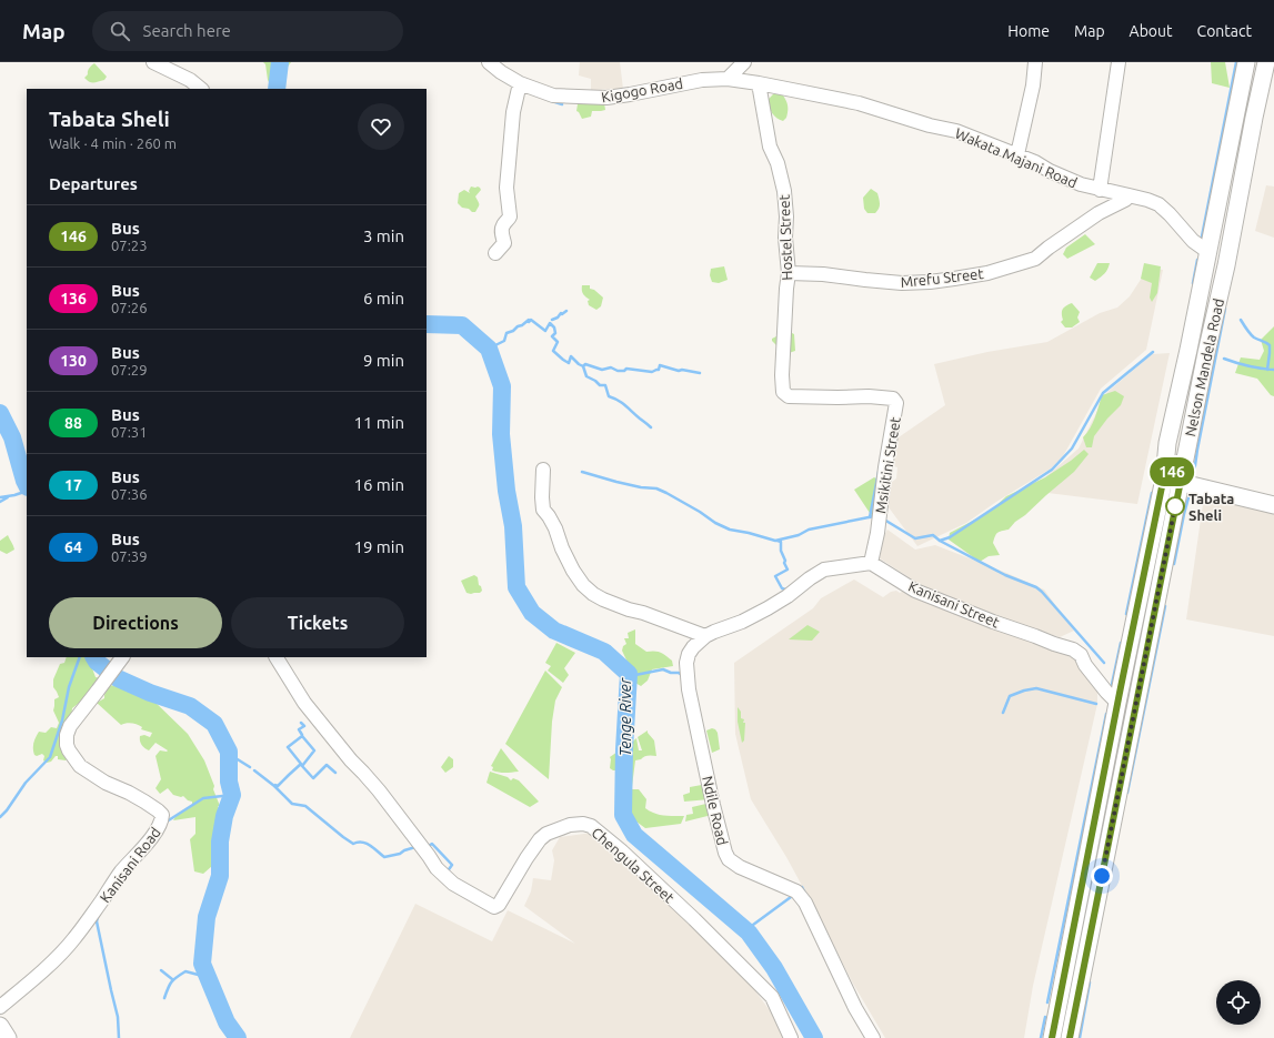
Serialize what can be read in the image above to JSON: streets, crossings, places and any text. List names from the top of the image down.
{
  "streets": {
    "main road": ["Nelson Mandela Road"],
    "street": [
      "Kigogo Road",
      "Wakata Majani Road",
      "Hostel Street",
      "Mrefu Street",
      "Msikitini Street",
      "Kanisani Street",
      "Ndile Road",
      "Kanisani Road",
      "Chengula Street"
    ]
  },
  "crossings": [
    ["Kigogo Road", "Wakata Majani Road"],
    ["Wakata Majani Road", "Hostel Street"],
    ["Wakata Majani Road", "Mrefu Street"],
    ["Wakata Majani Road", "Nelson Mandela Road"],
    ["Hostel Street", "Mrefu Street"],
    ["Hostel Street", "Msikitini Street"],
    ["Nelson Mandela Road", "Kanisani Street"],
    ["Msikitini Street", "Kanisani Street"]
  ],
  "water": ["Tenge River"],
  "places": ["Tabata Sheli"],
  "lines": ["bus line 146"],
  "page": {
    "header": "Map",
    "search": "Search here",
    "nav": [
      "Home",
      "Map",
      "About",
      "Contact"
    ],
    "on_map": "146",
    "heading": [
      ["Tabata Sheli", "Walk · 4 min · 260 m"],
      "Departures"
    ],
    "list": [
      {
        "mark": "146",
        "name": "Bus",
        "note": "07:23",
        "value": "3 min"
      },
      {
        "mark": "136",
        "name": "Bus",
        "note": "07:26",
        "value": "6 min"
      },
      {
        "mark": "130",
        "name": "Bus",
        "note": "07:29",
        "value": "9 min"
      },
      {
        "mark": "88",
        "name": "Bus",
        "note": "07:31",
        "value": "11 min"
      },
      {
        "mark": "17",
        "name": "Bus",
        "note": "07:36",
        "value": "16 min"
      },
      {
        "mark": "64",
        "name": "Bus",
        "note": "07:39",
        "value": "19 min"
      }
    ],
    "buttons": ["Directions", "Tickets"]
  }
}
